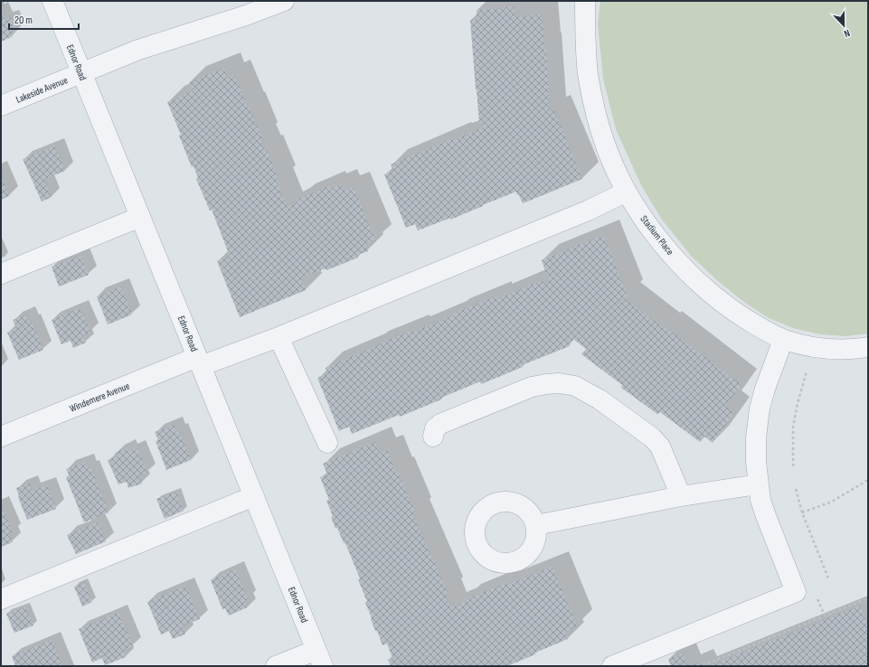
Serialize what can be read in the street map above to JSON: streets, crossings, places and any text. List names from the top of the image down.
{
  "streets": {
    "street": [
      "Ednor Road",
      "Lakeside Avenue",
      "Stadium Place",
      "Windemere Avenue"
    ]
  },
  "crossings": [
    ["Ednor Road", "Lakeside Avenue"],
    ["Ednor Road", "Windemere Avenue"],
    ["Stadium Place", "Windemere Avenue"]
  ],
  "scale_bar": "20 m",
  "north": "bottom"
}
